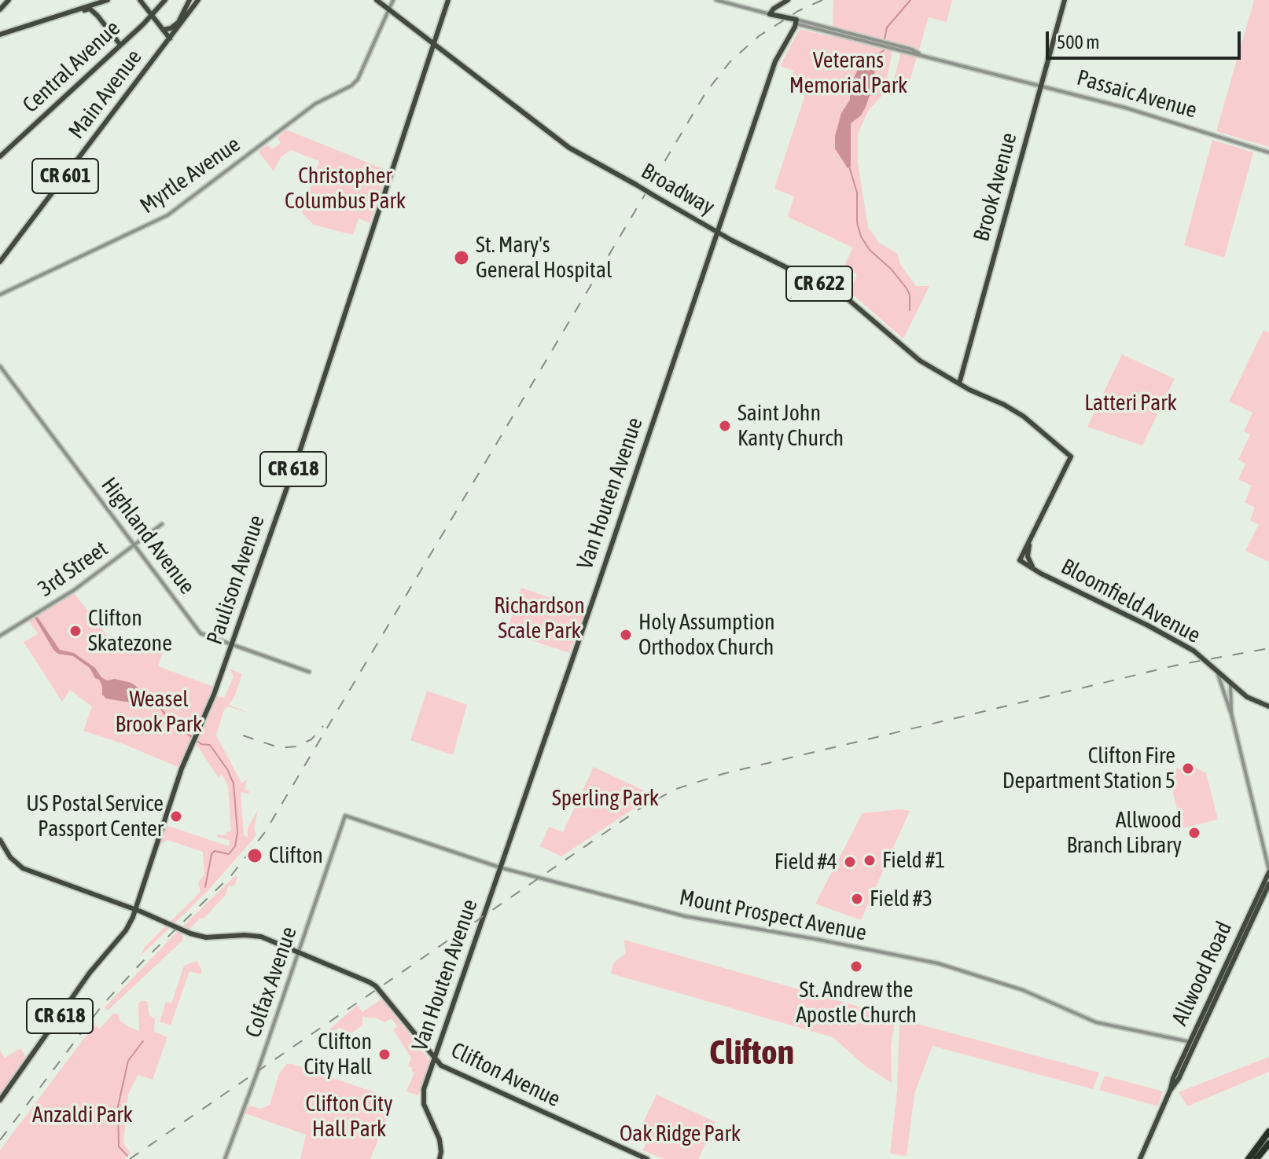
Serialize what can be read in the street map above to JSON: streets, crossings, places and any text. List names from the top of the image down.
{
  "streets": {
    "main road": [
      "Central Avenue",
      "Main Avenue",
      "Passaic Avenue",
      "CR 601",
      "Brook Avenue",
      "Broadway",
      "CR 622",
      "CR 618",
      "Van Houten Avenue",
      "Paulison Avenue",
      "Bloomfield Avenue",
      "Allwood Road",
      "Clifton Avenue"
    ],
    "street": [
      "Myrtle Avenue",
      "Highland Avenue",
      "3rd Street",
      "Mount Prospect Avenue",
      "Colfax Avenue"
    ]
  },
  "crossings": [
    ["Passaic Avenue", "Brook Avenue"],
    ["Passaic Avenue", "Van Houten Avenue"],
    ["Myrtle Avenue", "Broadway"],
    ["Brook Avenue", "Broadway"],
    ["Broadway", "Van Houten Avenue"],
    ["Broadway", "Paulison Avenue"],
    ["Broadway", "Bloomfield Avenue"],
    ["Van Houten Avenue", "Mount Prospect Avenue"],
    ["Van Houten Avenue", "Clifton Avenue"],
    ["Highland Avenue", "3rd Street"],
    ["Highland Avenue", "Paulison Avenue"],
    ["Paulison Avenue", "Clifton Avenue"],
    ["Mount Prospect Avenue", "Allwood Road"],
    ["Mount Prospect Avenue", "Colfax Avenue"],
    ["Colfax Avenue", "Clifton Avenue"]
  ],
  "districts": ["Clifton"],
  "parks": [
    "Veterans Memorial Park",
    "Christopher Columbus Park",
    "Latteri Park",
    "Richardson Scale Park",
    "Weasel Brook Park",
    "Sperling Park",
    "Clifton City Hall Park",
    "Anzaldi Park",
    "Oak Ridge Park"
  ],
  "places": [
    "St. Mary's General Hospital",
    "Saint John Kanty Church",
    "Clifton Skatezone",
    "Holy Assumption Orthodox Church",
    "Clifton Fire Department Station 5",
    "US Postal Service Passport Center",
    "Allwood Branch Library",
    "Clifton",
    "Field #1",
    "Field #4",
    "Field #3",
    "St. Andrew the Apostle Church",
    "Clifton City Hall"
  ],
  "scale_bar": "500 m"
}
